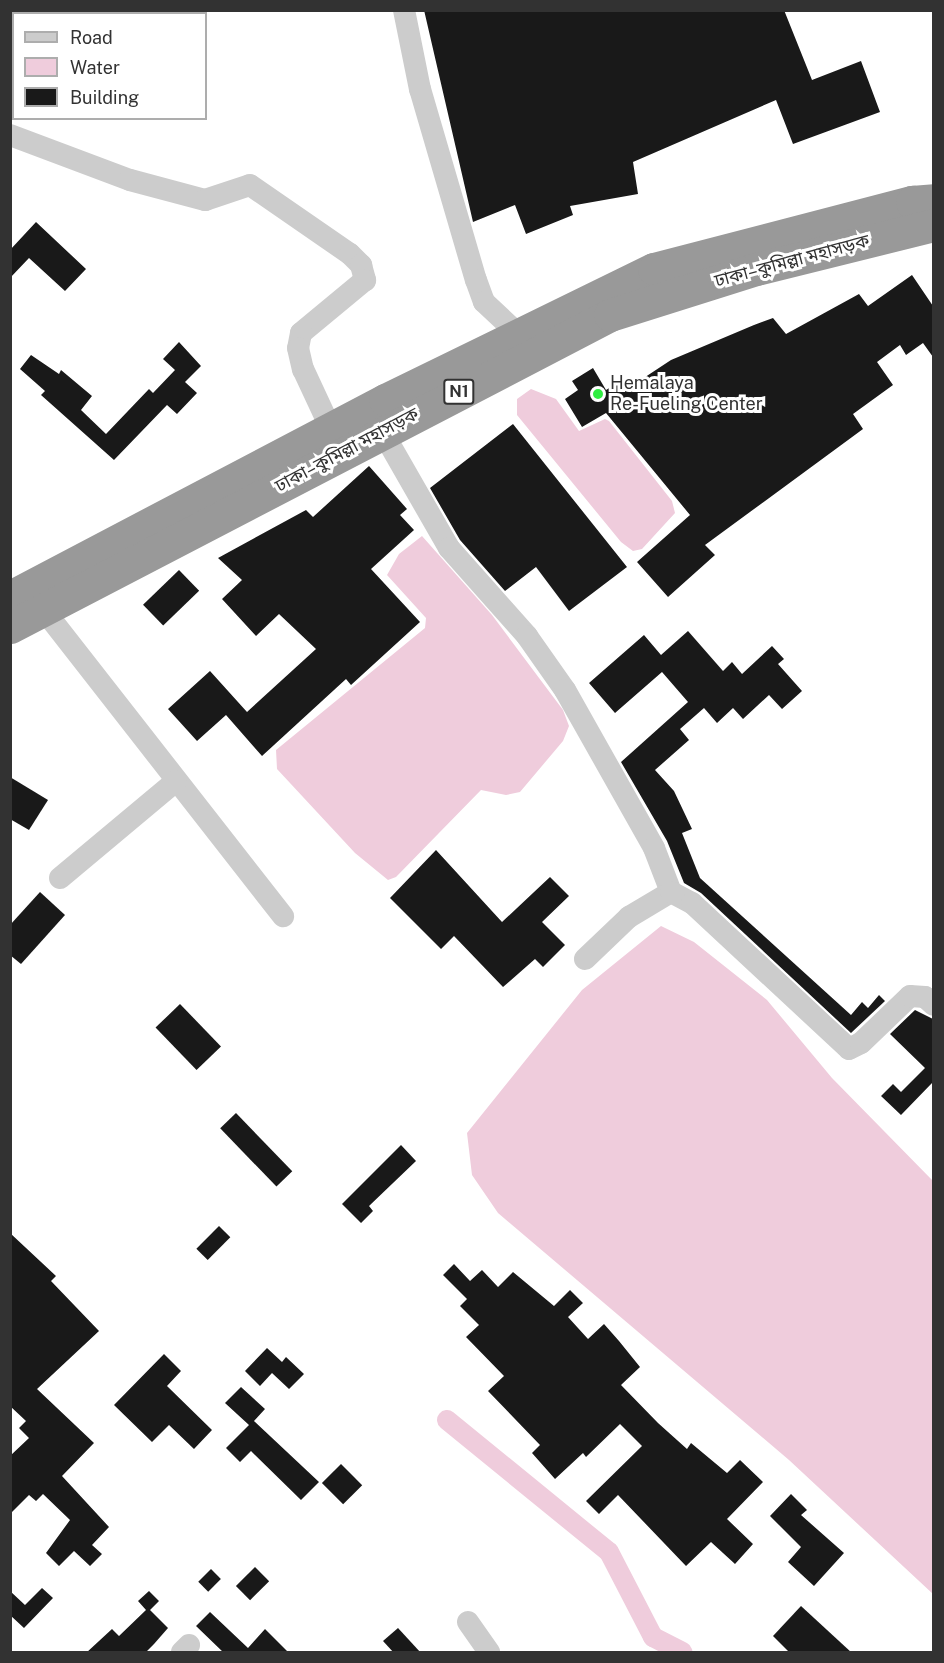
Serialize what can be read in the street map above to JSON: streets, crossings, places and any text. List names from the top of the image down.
{
  "streets": {
    "highway": ["ঢাকা–কুমিল্লা মহাসড়ক", "N1"]
  },
  "places": ["Hemalaya Re-Fueling Center"],
  "legend": ["Road", "Water", "Building"]
}
